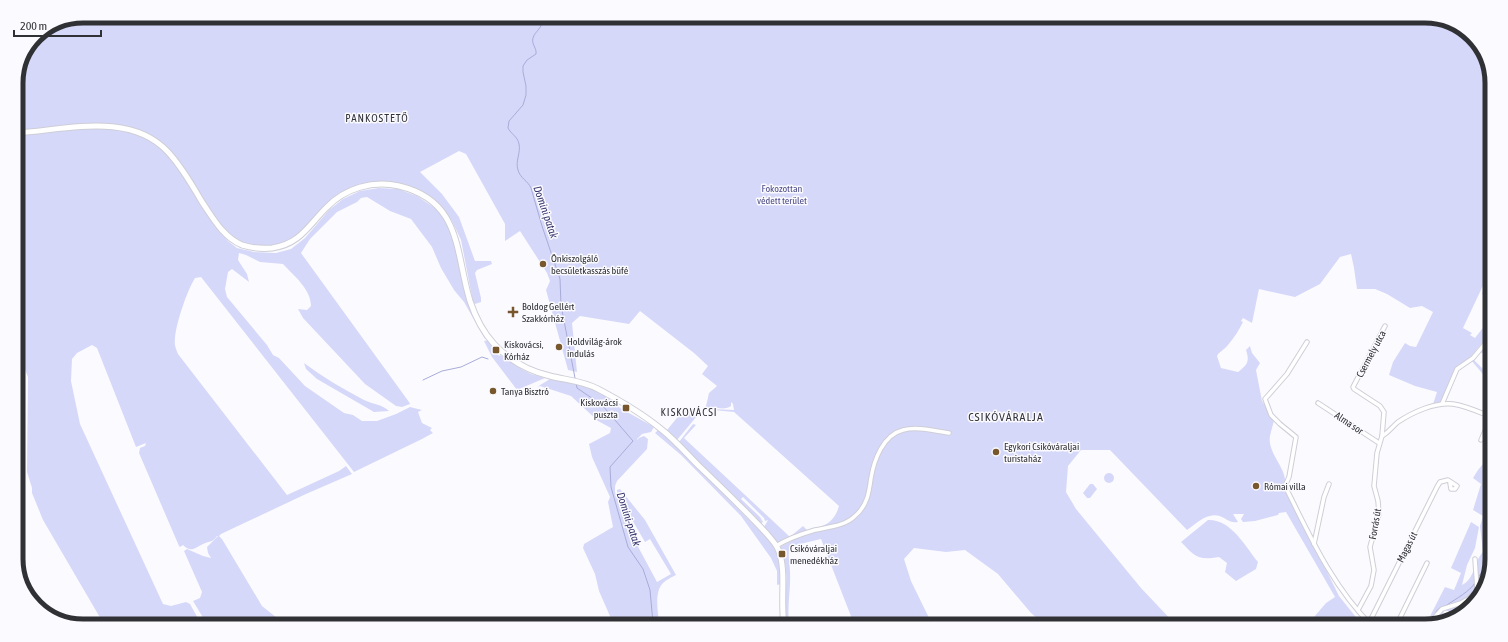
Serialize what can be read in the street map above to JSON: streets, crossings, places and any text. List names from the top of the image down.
{
  "streets": {
    "street": [
      "Csermely utca",
      "Alma sor",
      "Forrás út",
      "Magas út"
    ]
  },
  "crossings": [
    ["Csermely utca", "Forrás út"],
    ["Alma sor", "Forrás út"]
  ],
  "districts": ["PANKOSTETŐ", "KISKOVÁCSI", "CSIKÓVÁRALJA"],
  "water": ["Domini patak", "Domini-patak"],
  "parks": ["Fokozottan védett terület"],
  "places": {
    "other": [
      "Önkiszolgáló becsületkasszás büfé",
      "Holdvilág-árok indulás",
      "Tanya Bisztró",
      "Egykori Csikóváraljai turistaház",
      "Római villa"
    ],
    "health": ["Boldog Gellért Szakkórház"],
    "transit": ["Kiskovácsi, Kórház", "Kiskovácsi puszta", "Csikóváraljai menedékház"]
  },
  "scale_bar": "200 m"
}
